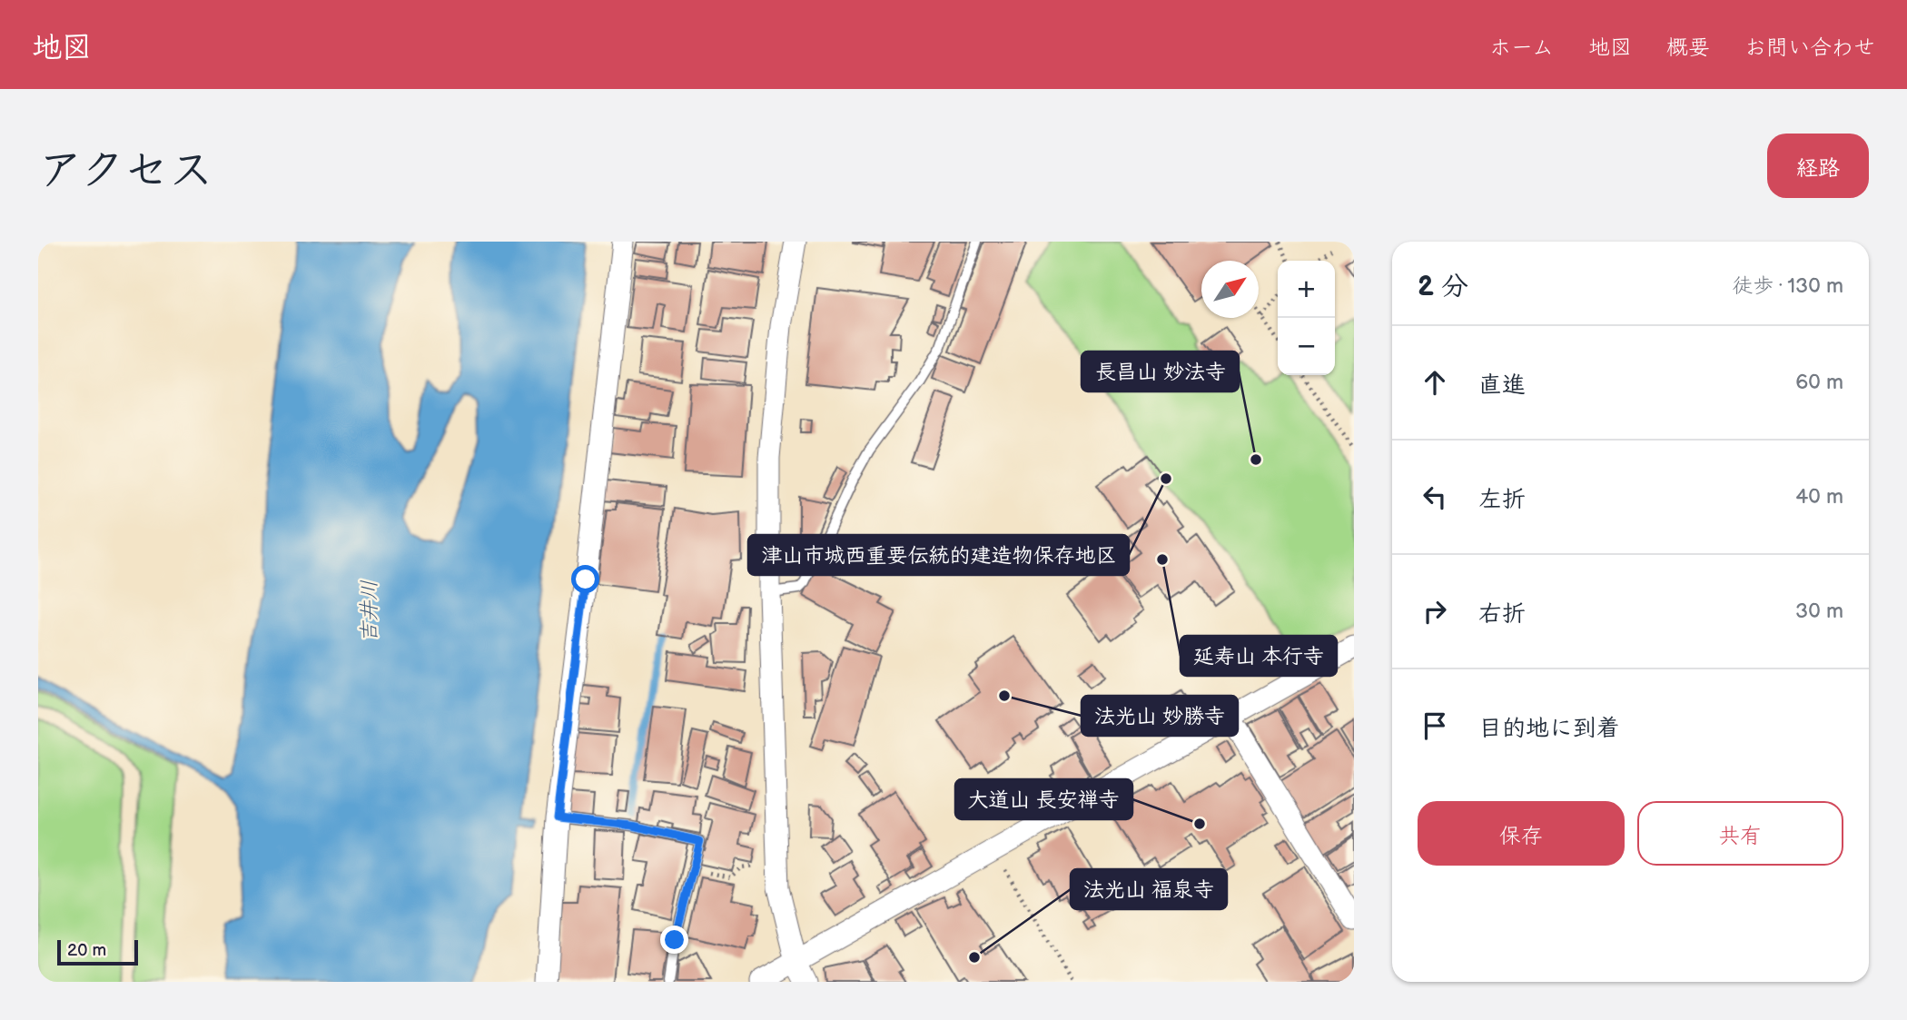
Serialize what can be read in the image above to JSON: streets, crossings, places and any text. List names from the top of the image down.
{
  "water": ["吉井川"],
  "places": [
    "長昌山 妙法寺",
    "津山市城西重要伝統的建造物保存地区",
    "延寿山 本行寺",
    "法光山 妙勝寺",
    "大道山 長安禅寺",
    "法光山 福泉寺"
  ],
  "scale_bar": "20 m",
  "north": "top right",
  "page": {
    "header": "地図",
    "nav": [
      "ホーム",
      "地図",
      "概要",
      "お問い合わせ"
    ],
    "title": "アクセス",
    "buttons": [
      "経路",
      ["保存", "共有"]
    ],
    "heading": ["2 分", "徒歩 · 130 m"],
    "map_buttons": ["+", "−"],
    "list": [
      ["直進", "60 m"],
      ["左折", "40 m"],
      ["右折", "30 m"],
      "目的地に到着"
    ],
    "scale": "20 m"
  }
}
